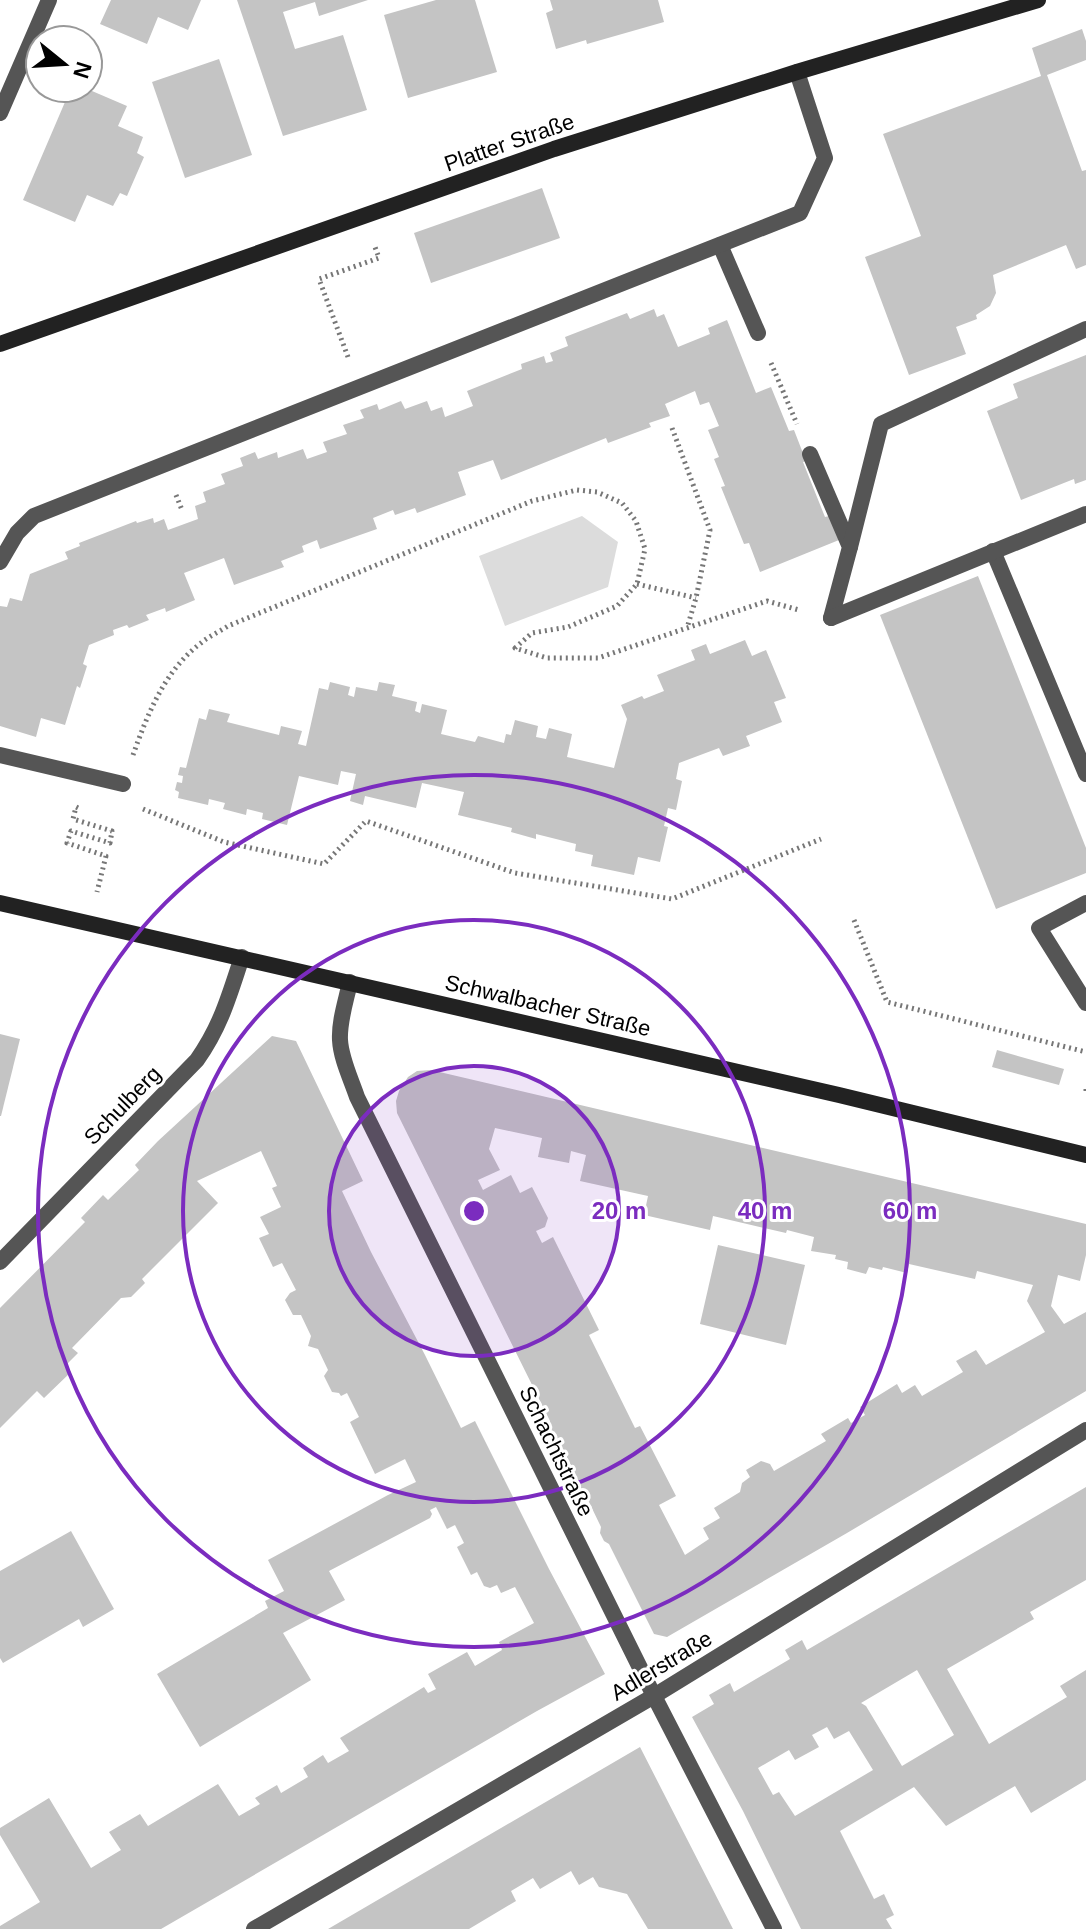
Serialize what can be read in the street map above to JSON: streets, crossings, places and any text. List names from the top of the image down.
{
  "streets": {
    "street": [
      "Platter Straße",
      "Schwalbacher Straße",
      "Schulberg",
      "Schachtstraße",
      "Adlerstraße"
    ]
  },
  "crossings": [
    ["Schwalbacher Straße", "Schulberg"],
    ["Schwalbacher Straße", "Schachtstraße"],
    ["Schachtstraße", "Adlerstraße"]
  ],
  "north": "right",
  "rings": ["20 m", "40 m", "60 m"]
}
